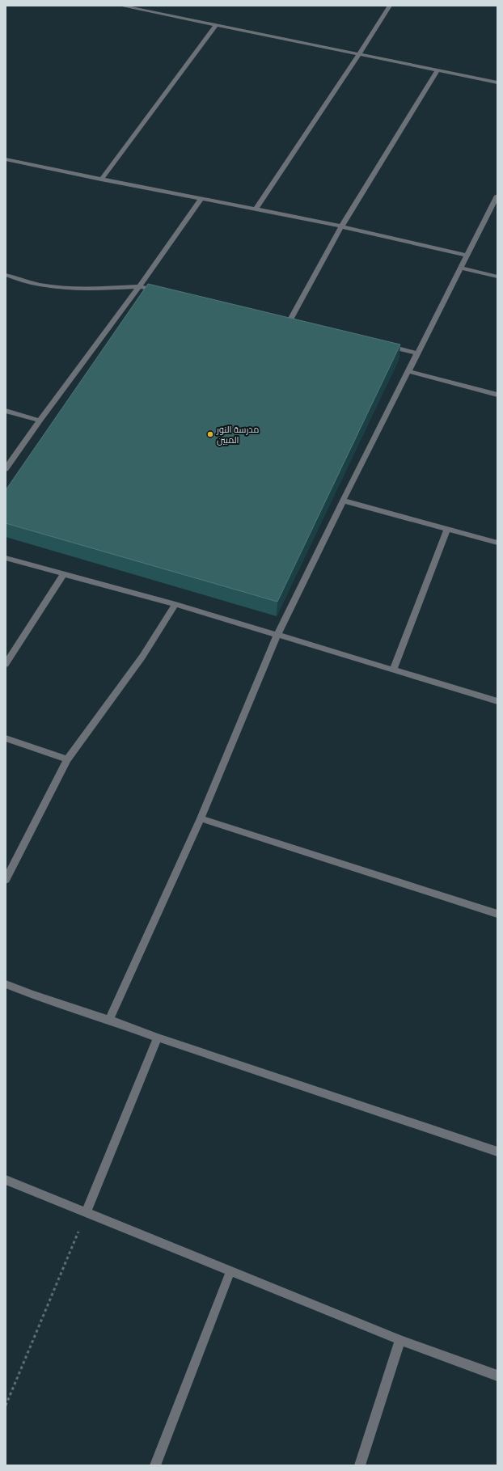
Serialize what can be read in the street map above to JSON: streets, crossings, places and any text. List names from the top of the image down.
{
  "places": ["مدرسة النور المبين"]
}
